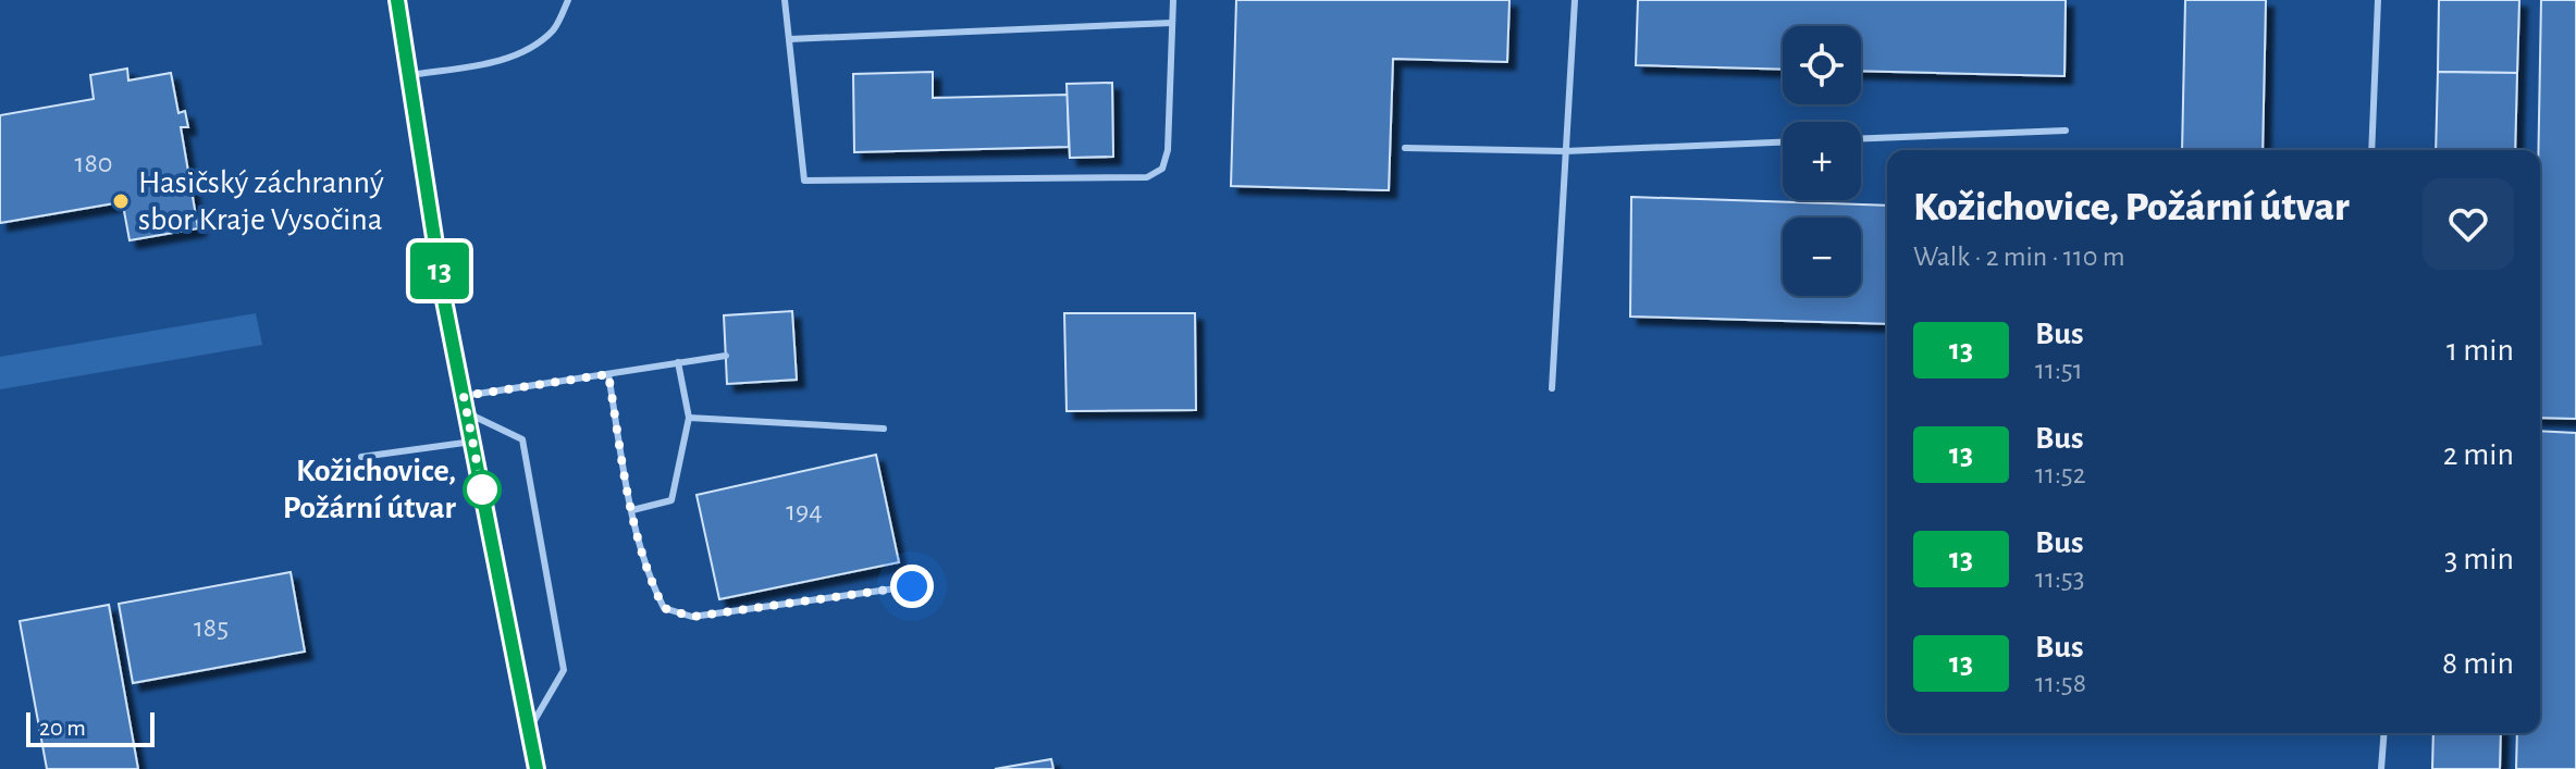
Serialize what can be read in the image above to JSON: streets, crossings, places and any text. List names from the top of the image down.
{
  "places": ["Hasičský záchranný sbor Kraje Vysočina", "Kožichovice, Požární útvar"],
  "lines": ["bus line 13"],
  "house_numbers": ["180", "194", "185"],
  "scale_bar": "20 m",
  "page": {
    "on_map": "13",
    "map_buttons": ["+", "−"],
    "heading": ["Kožichovice, Požární útvar", "Walk · 2 min · 110 m"],
    "list": [
      {
        "mark": "13",
        "name": "Bus",
        "note": "11:51",
        "value": "1 min"
      },
      {
        "mark": "13",
        "name": "Bus",
        "note": "11:52",
        "value": "2 min"
      },
      {
        "mark": "13",
        "name": "Bus",
        "note": "11:53",
        "value": "3 min"
      },
      {
        "mark": "13",
        "name": "Bus",
        "note": "11:58",
        "value": "8 min"
      }
    ],
    "scale": "20 m"
  }
}
